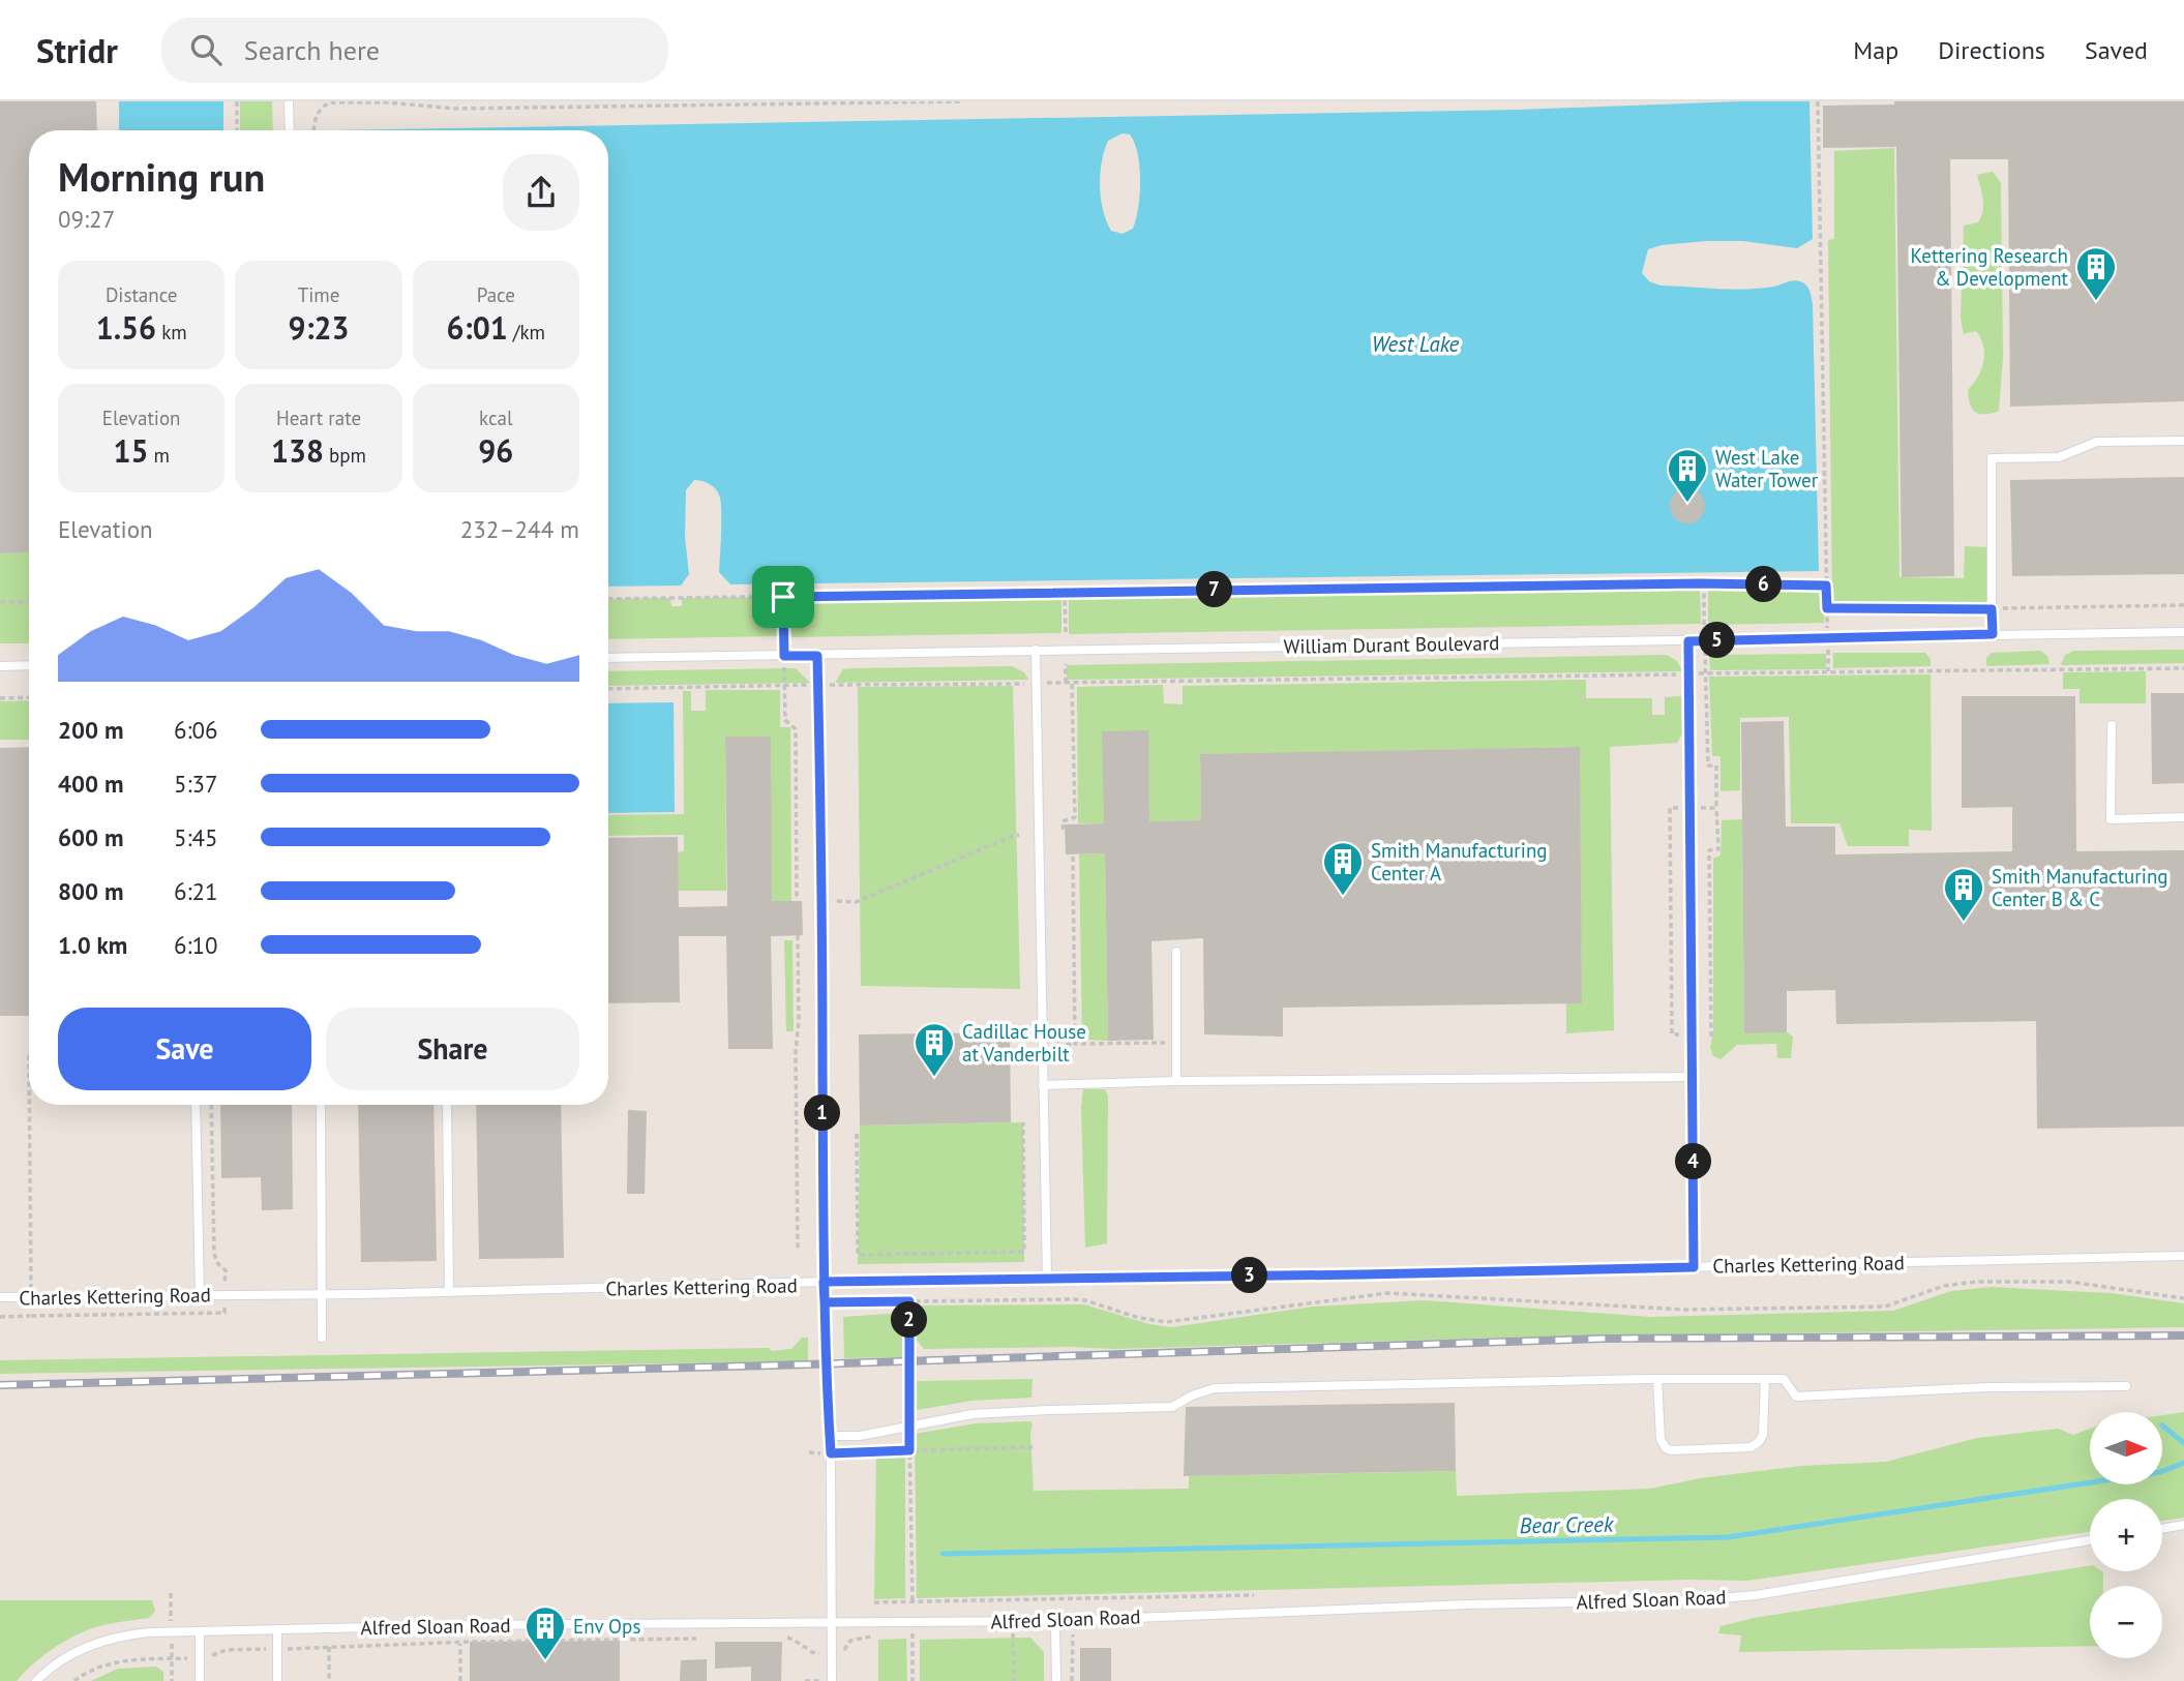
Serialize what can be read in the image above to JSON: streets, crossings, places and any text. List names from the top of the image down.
{
  "streets": {
    "lane": ["William Durant Boulevard", "Charles Kettering Road", "Alfred Sloan Road"]
  },
  "water": ["West Lake", "Bear Creek"],
  "places": {
    "building": [
      "Kettering Research & Development",
      "West Lake Water Tower",
      "Smith Manufacturing Center A",
      "Smith Manufacturing Center B & C",
      "Cadillac House at Vanderbilt",
      "Env Ops"
    ]
  },
  "north": "right",
  "page": {
    "header": "Stridr",
    "search": "Search here",
    "nav": ["Map", "Directions", "Saved"],
    "heading": ["Morning run", "09:27"],
    "stats": [
      ["Distance", "1.56 km"],
      ["Time", "9:23"],
      ["Pace", "6:01 /km"],
      ["Elevation", "15 m"],
      ["Heart rate", "138 bpm"],
      ["kcal", "96"]
    ],
    "chart": ["Elevation", "232–244 m"],
    "pins": [
      "6",
      "7",
      "5",
      "1",
      "4",
      "3",
      "2"
    ],
    "list": [
      {
        "name": "200 m",
        "note": "6:06"
      },
      {
        "name": "400 m",
        "note": "5:37"
      },
      {
        "name": "600 m",
        "note": "5:45"
      },
      {
        "name": "800 m",
        "note": "6:21"
      },
      {
        "name": "1.0 km",
        "note": "6:10"
      }
    ],
    "buttons": ["Save", "Share"],
    "map_buttons": ["+", "−"]
  }
}
